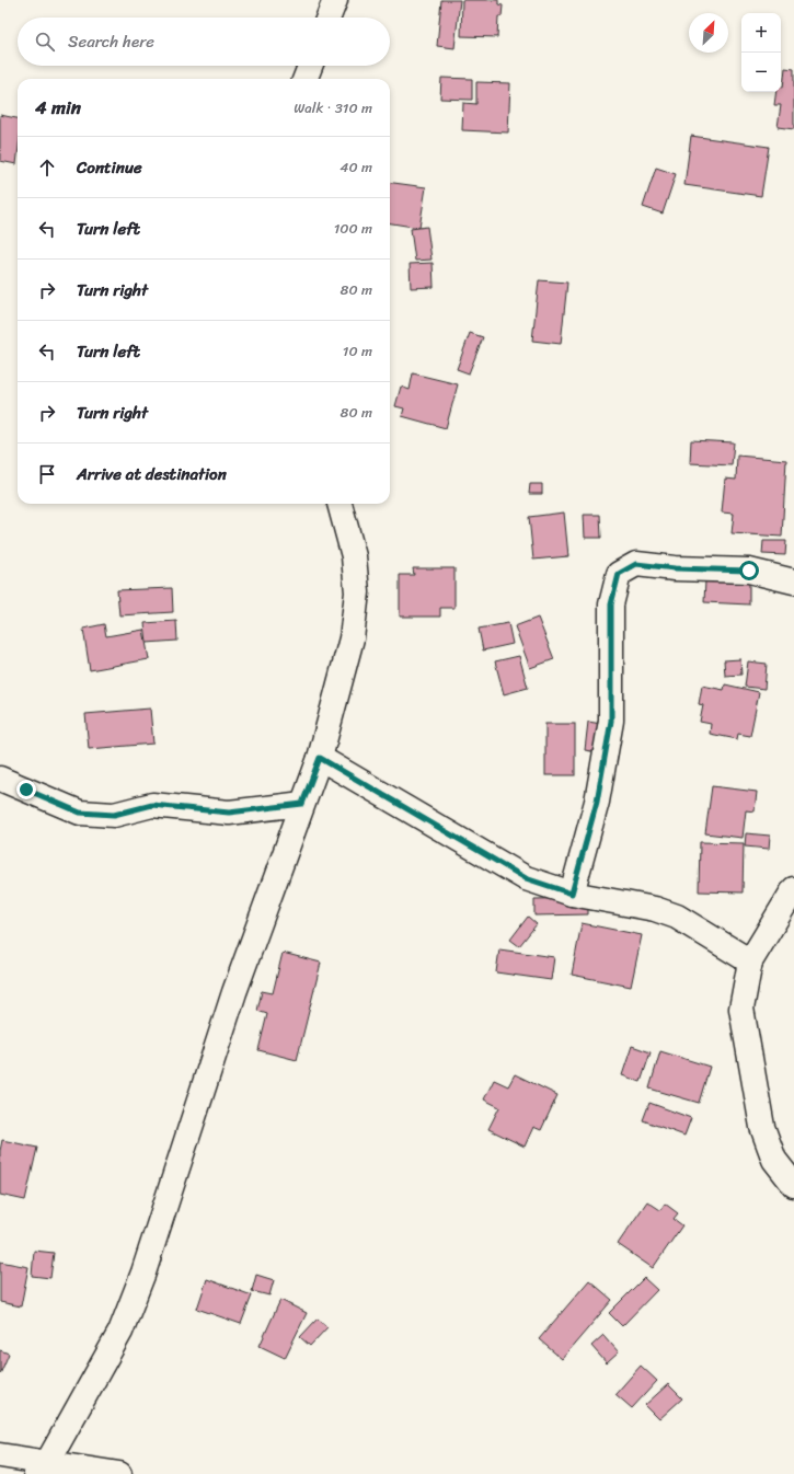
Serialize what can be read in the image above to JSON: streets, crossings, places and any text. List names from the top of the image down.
{
  "north": "top right",
  "page": {
    "map_buttons": ["+", "−"],
    "search": "Search here",
    "heading": ["4 min", "Walk · 310 m"],
    "list": [
      ["Continue", "40 m"],
      ["Turn left", "100 m"],
      ["Turn right", "80 m"],
      ["Turn left", "10 m"],
      ["Turn right", "80 m"],
      "Arrive at destination"
    ]
  }
}
